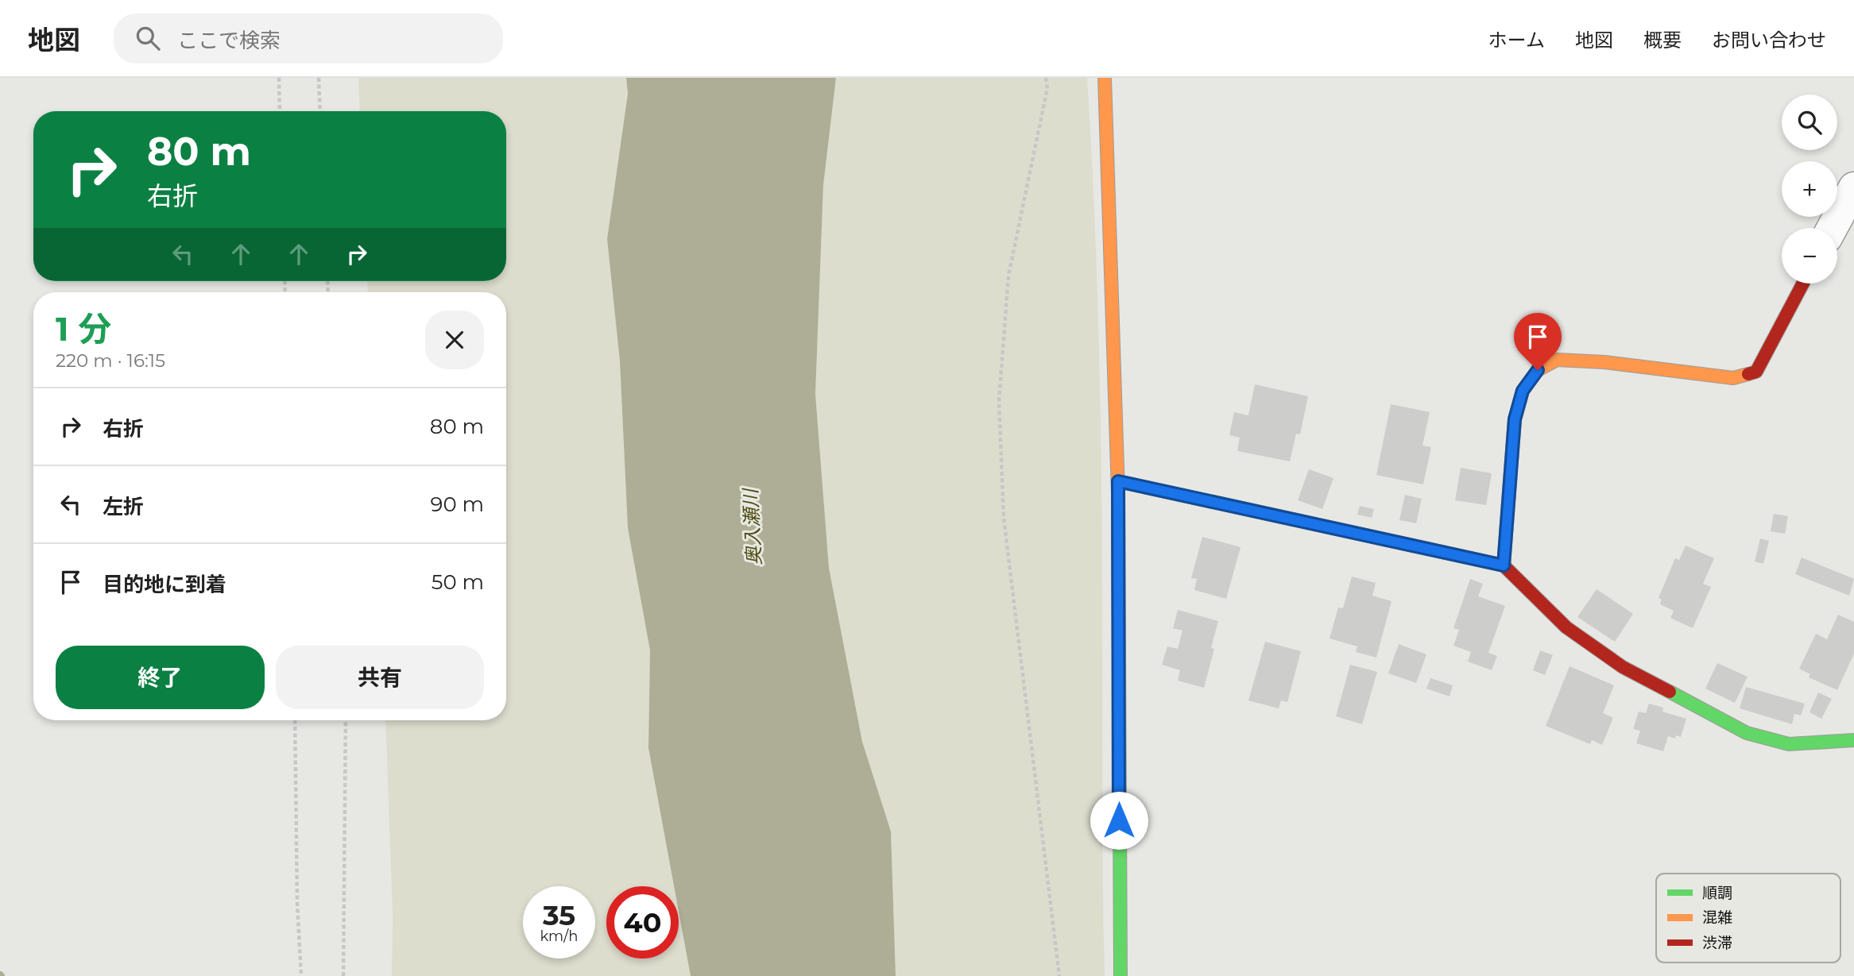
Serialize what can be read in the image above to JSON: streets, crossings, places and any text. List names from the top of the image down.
{
  "water": ["奥入瀬川"],
  "legend": ["順調", "混雑", "渋滞"],
  "page": {
    "header": "地図",
    "search": "ここで検索",
    "nav": [
      "ホーム",
      "地図",
      "概要",
      "お問い合わせ"
    ],
    "map_buttons": ["+", "−"],
    "turn": ["80 m", "右折"],
    "heading": ["1 分", "220 m · 16:15"],
    "list": [
      {
        "name": "右折",
        "value": "80 m"
      },
      {
        "name": "左折",
        "value": "90 m"
      },
      {
        "name": "目的地に到着",
        "value": "50 m"
      }
    ],
    "buttons": ["終了", "共有"],
    "speed": "35 km/h",
    "limit": "40"
  }
}
